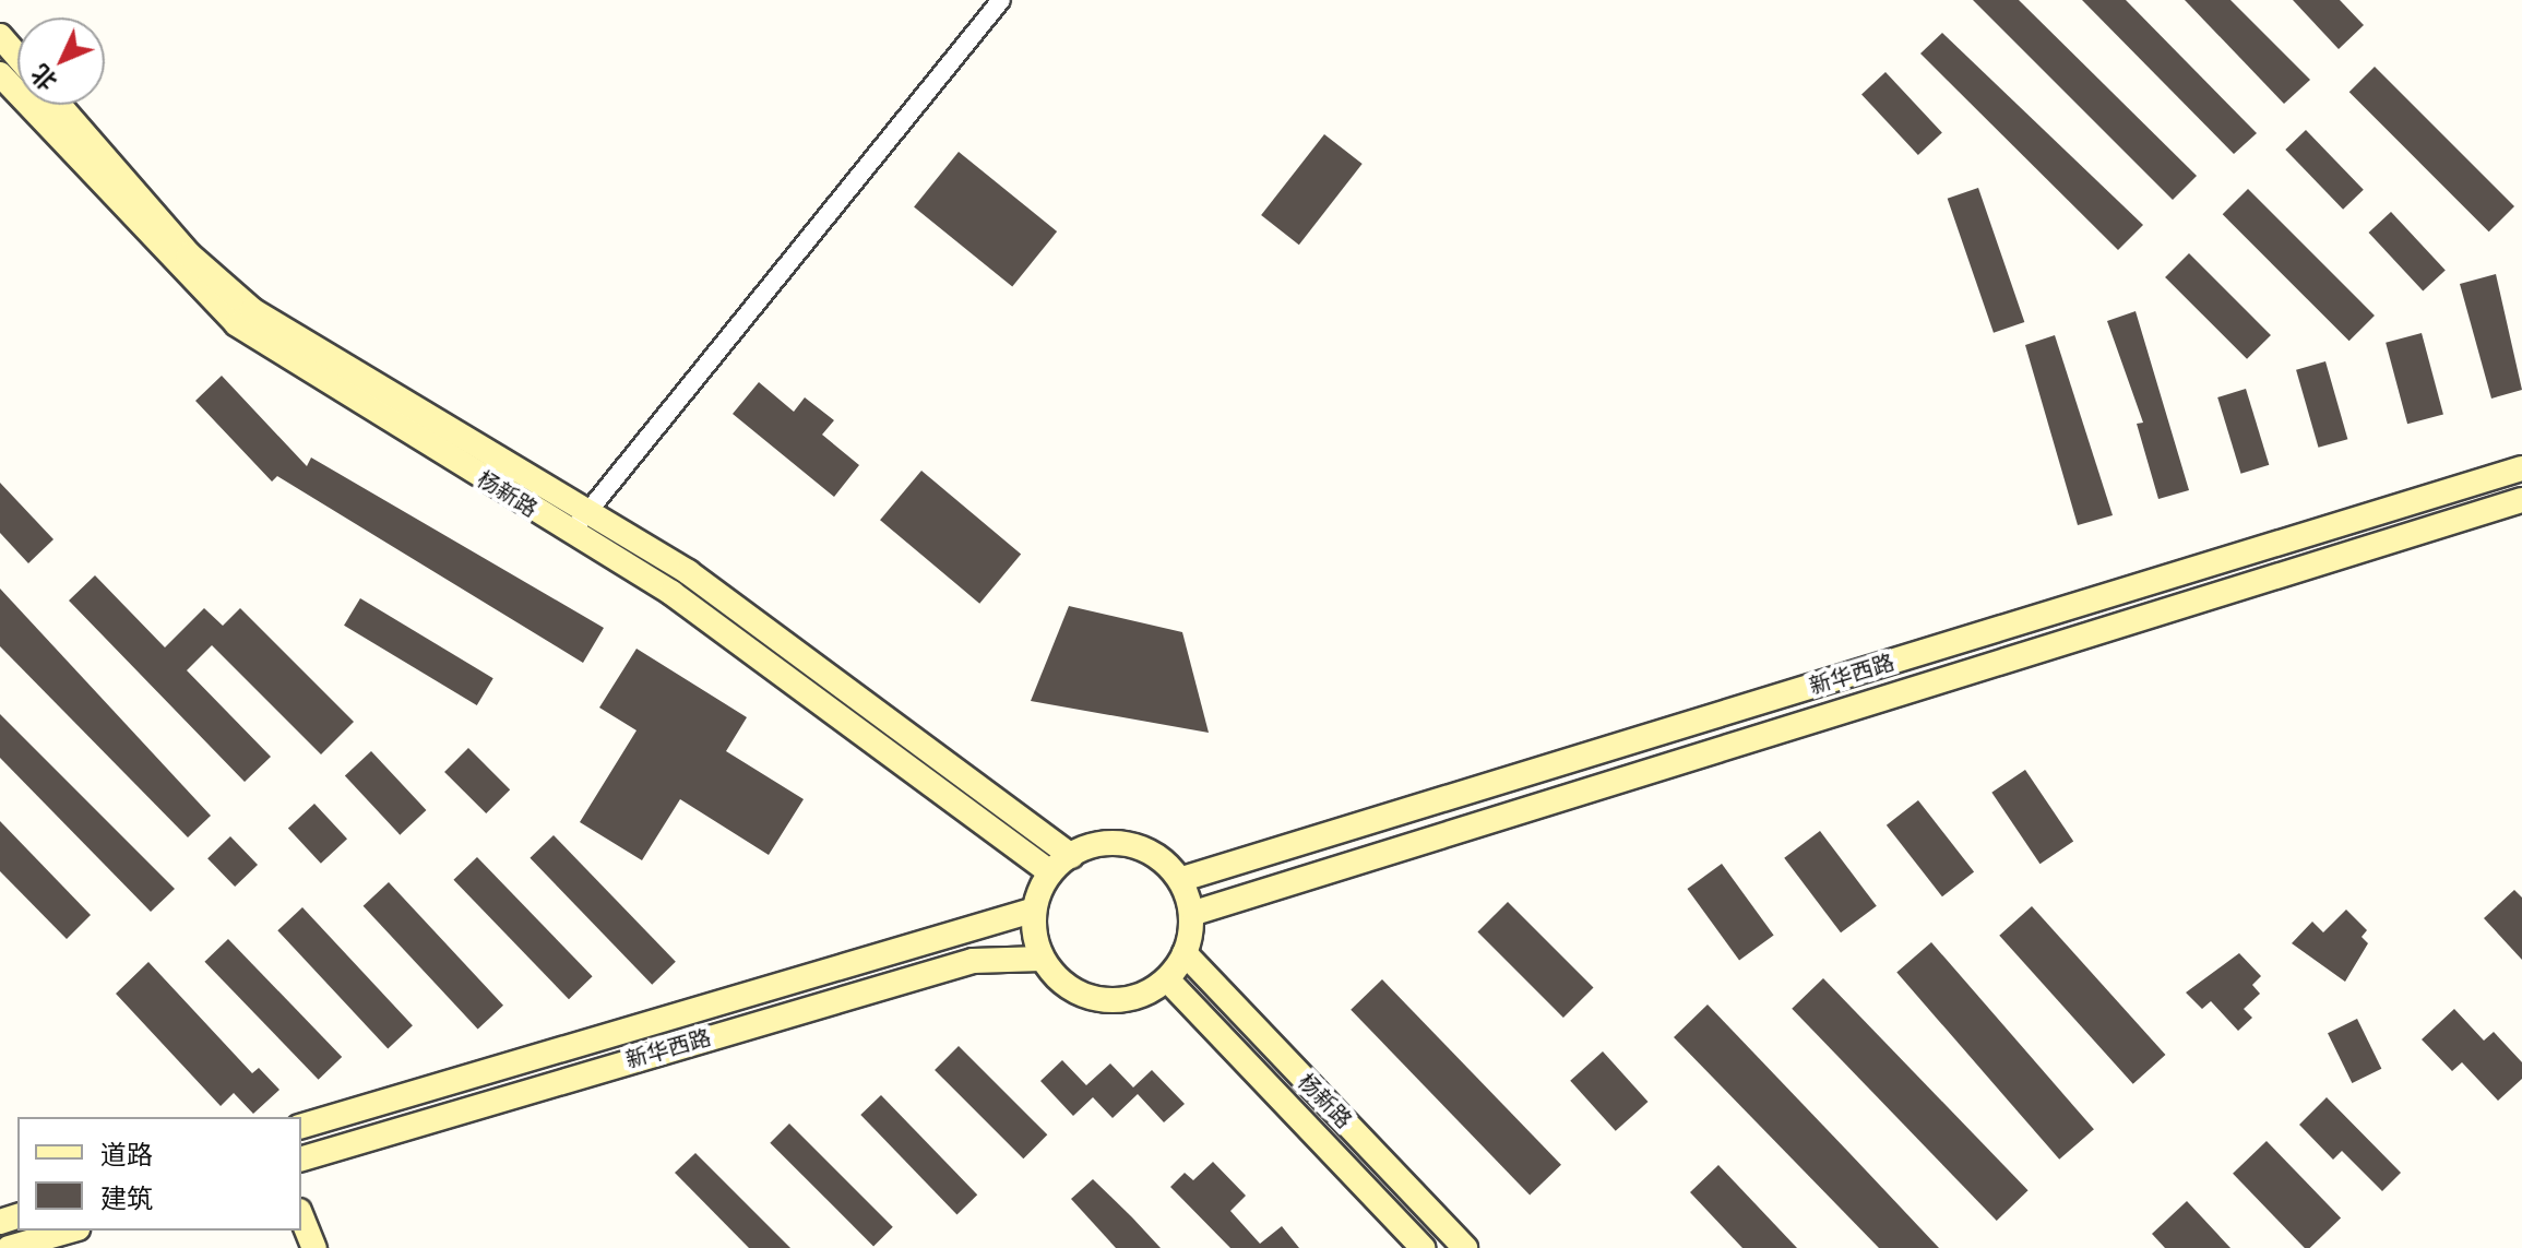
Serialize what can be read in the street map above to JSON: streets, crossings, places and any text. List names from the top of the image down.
{
  "streets": {
    "main road": ["杨新路", "新华西路"]
  },
  "crossings": [
    ["杨新路", "新华西路"]
  ],
  "legend": ["道路", "建筑"],
  "north": "bottom left"
}
